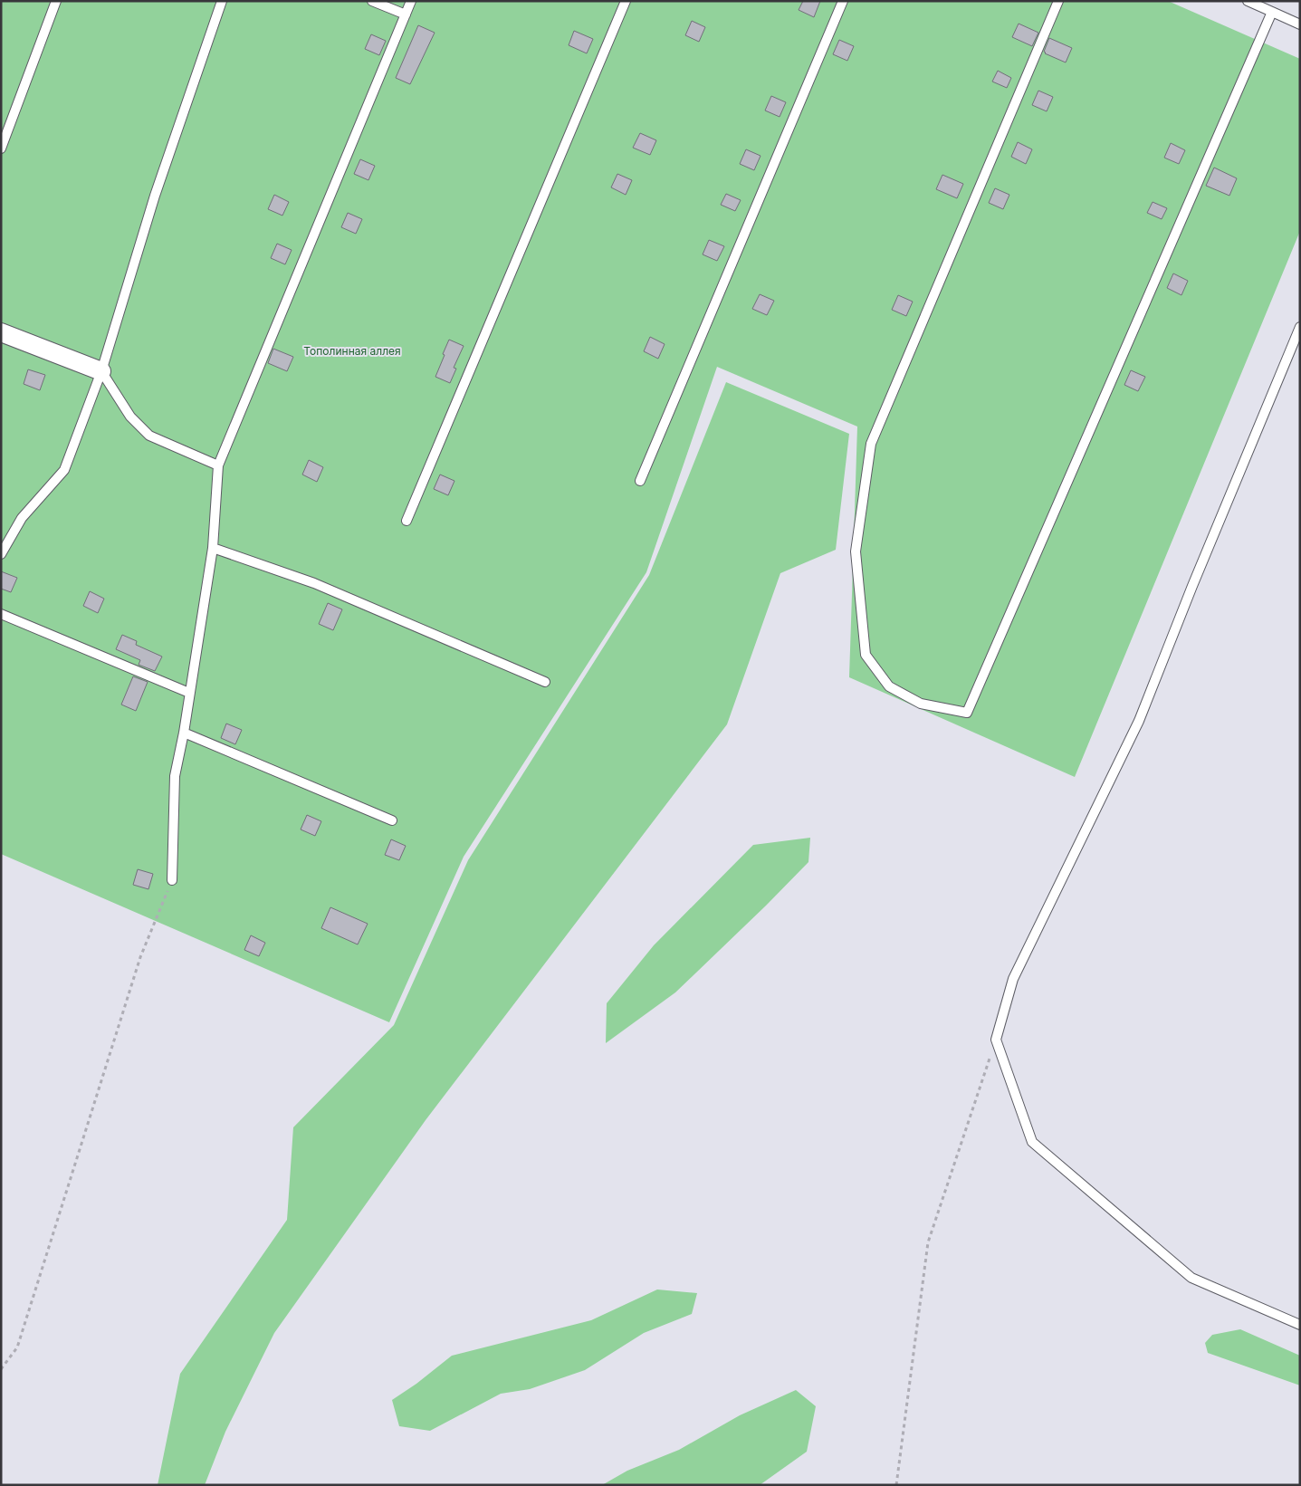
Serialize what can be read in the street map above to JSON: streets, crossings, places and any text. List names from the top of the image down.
{
  "parks": ["Тополинная аллея"]
}
